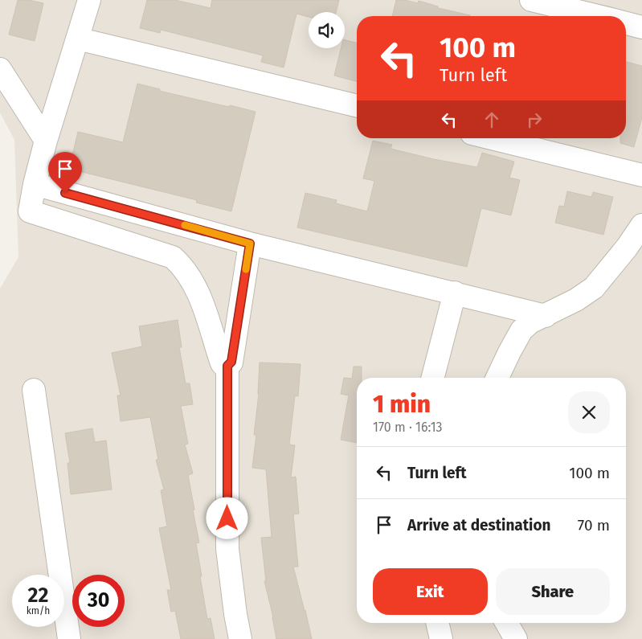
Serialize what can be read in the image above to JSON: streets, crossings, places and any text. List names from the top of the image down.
{
  "page": {
    "turn": ["100 m", "Turn left"],
    "heading": ["1 min", "170 m · 16:13"],
    "list": [
      {
        "name": "Turn left",
        "value": "100 m"
      },
      {
        "name": "Arrive at destination",
        "value": "70 m"
      }
    ],
    "buttons": ["Exit", "Share"],
    "speed": "22 km/h",
    "limit": "30"
  }
}
